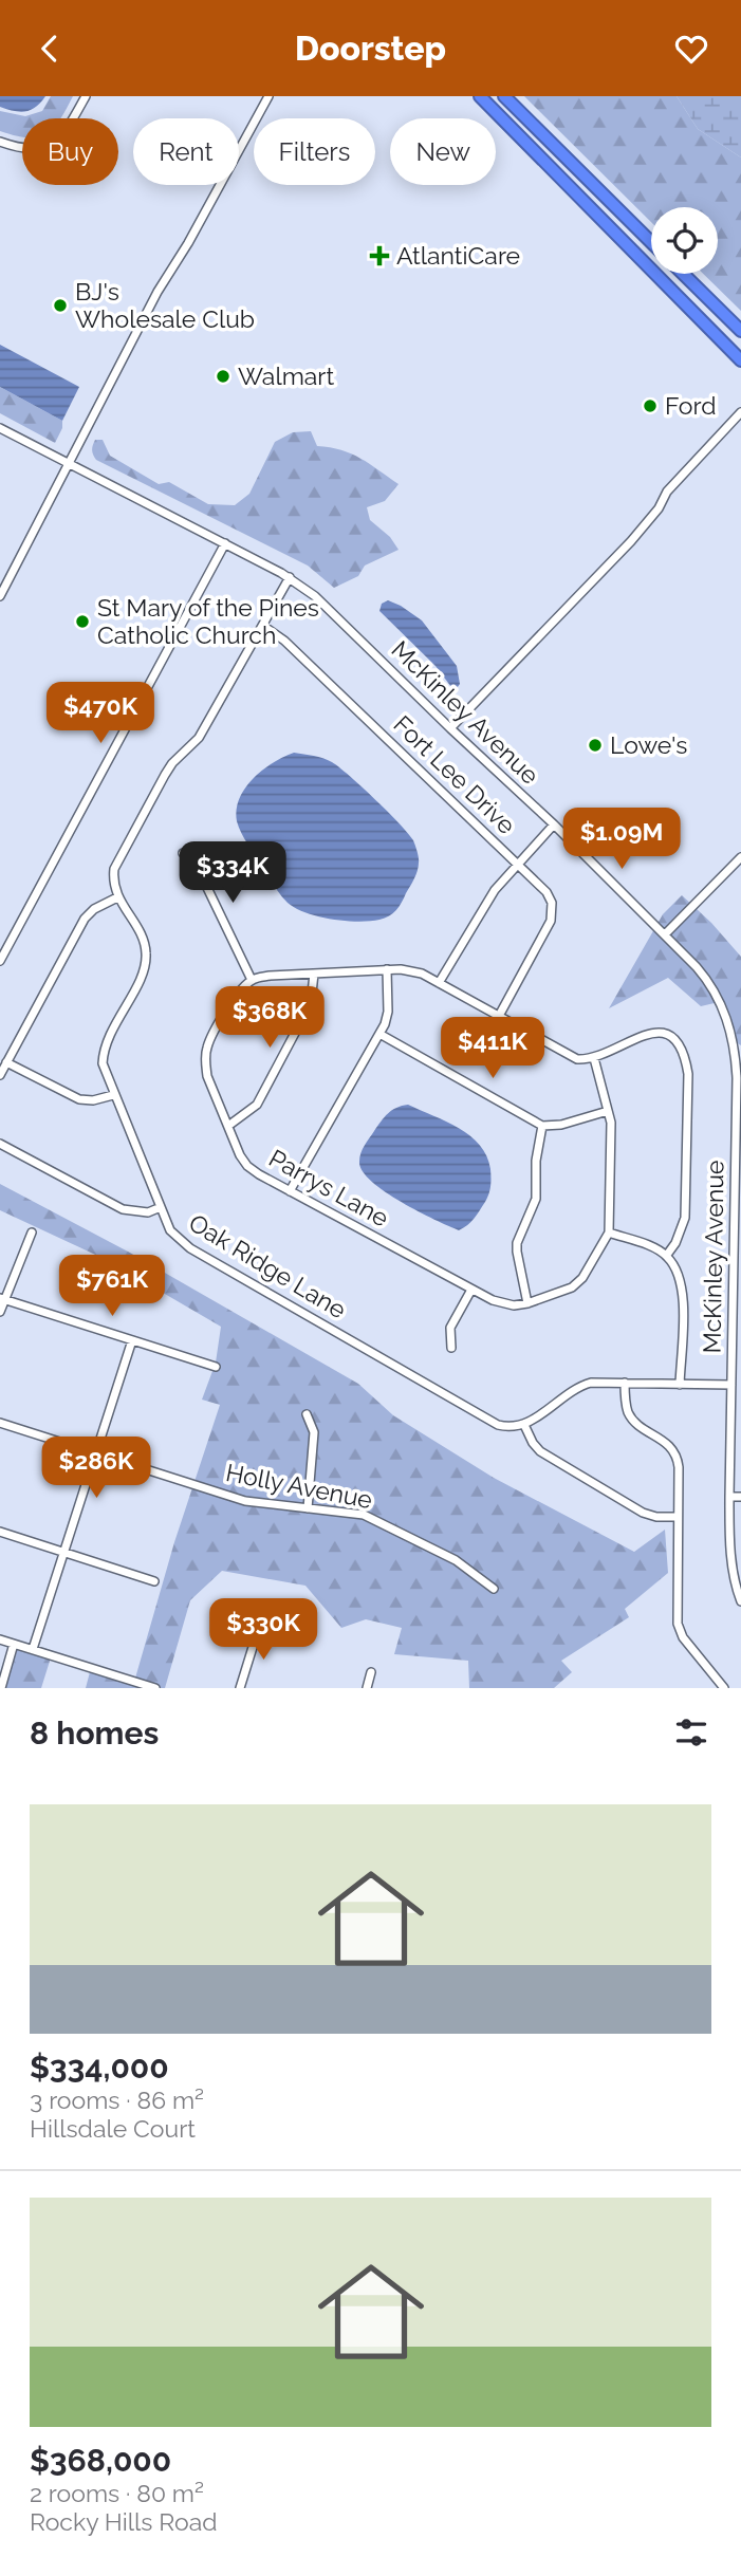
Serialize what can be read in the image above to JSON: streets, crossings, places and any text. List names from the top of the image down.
{
  "streets": {
    "street": [
      "McKinley Avenue",
      "Fort Lee Drive",
      "Parrys Lane",
      "Oak Ridge Lane",
      "Holly Avenue"
    ]
  },
  "places": {
    "health": ["AtlantiCare"],
    "other": [
      "BJ's Wholesale Club",
      "Walmart",
      "Ford",
      "St Mary of the Pines Catholic Church",
      "Lowe's"
    ]
  },
  "page": {
    "header": "Doorstep",
    "chip": [
      "Buy",
      "Rent",
      "Filters",
      "New"
    ],
    "price": [
      "$470K",
      "$1.09M",
      "$334K",
      "$368K",
      "$411K",
      "$761K",
      "$286K",
      "$330K"
    ],
    "heading": "8 homes",
    "list": [
      {
        "name": "$334,000",
        "note": "3 rooms · 86 m² · Hillsdale Court"
      },
      {
        "name": "$368,000",
        "note": "2 rooms · 80 m² · Rocky Hills Road"
      }
    ]
  }
}
